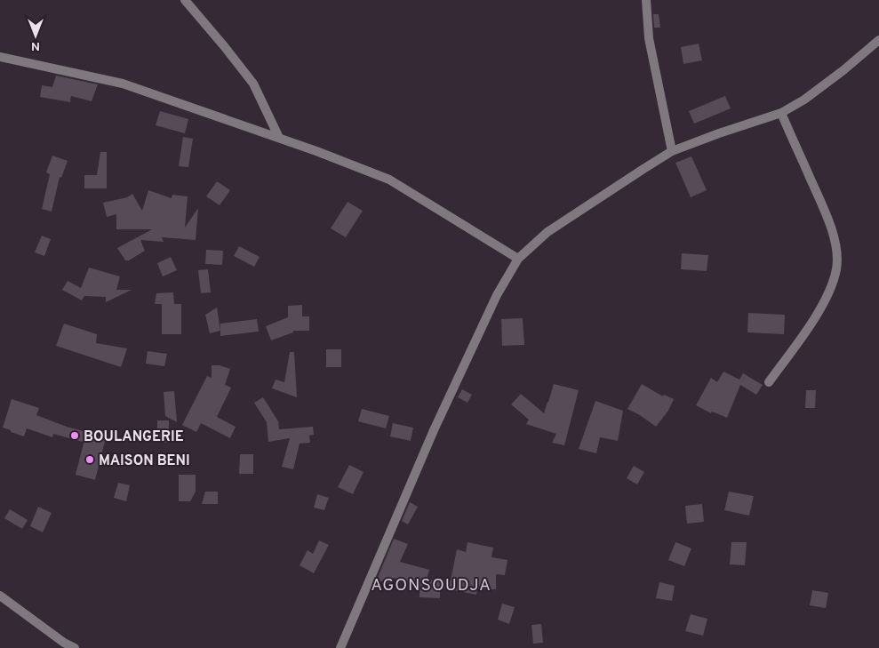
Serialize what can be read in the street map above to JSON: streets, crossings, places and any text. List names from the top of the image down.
{
  "districts": ["AGONSOUDJA"],
  "places": ["BOULANGERIE", "MAISON BENI"],
  "north": "bottom"
}
